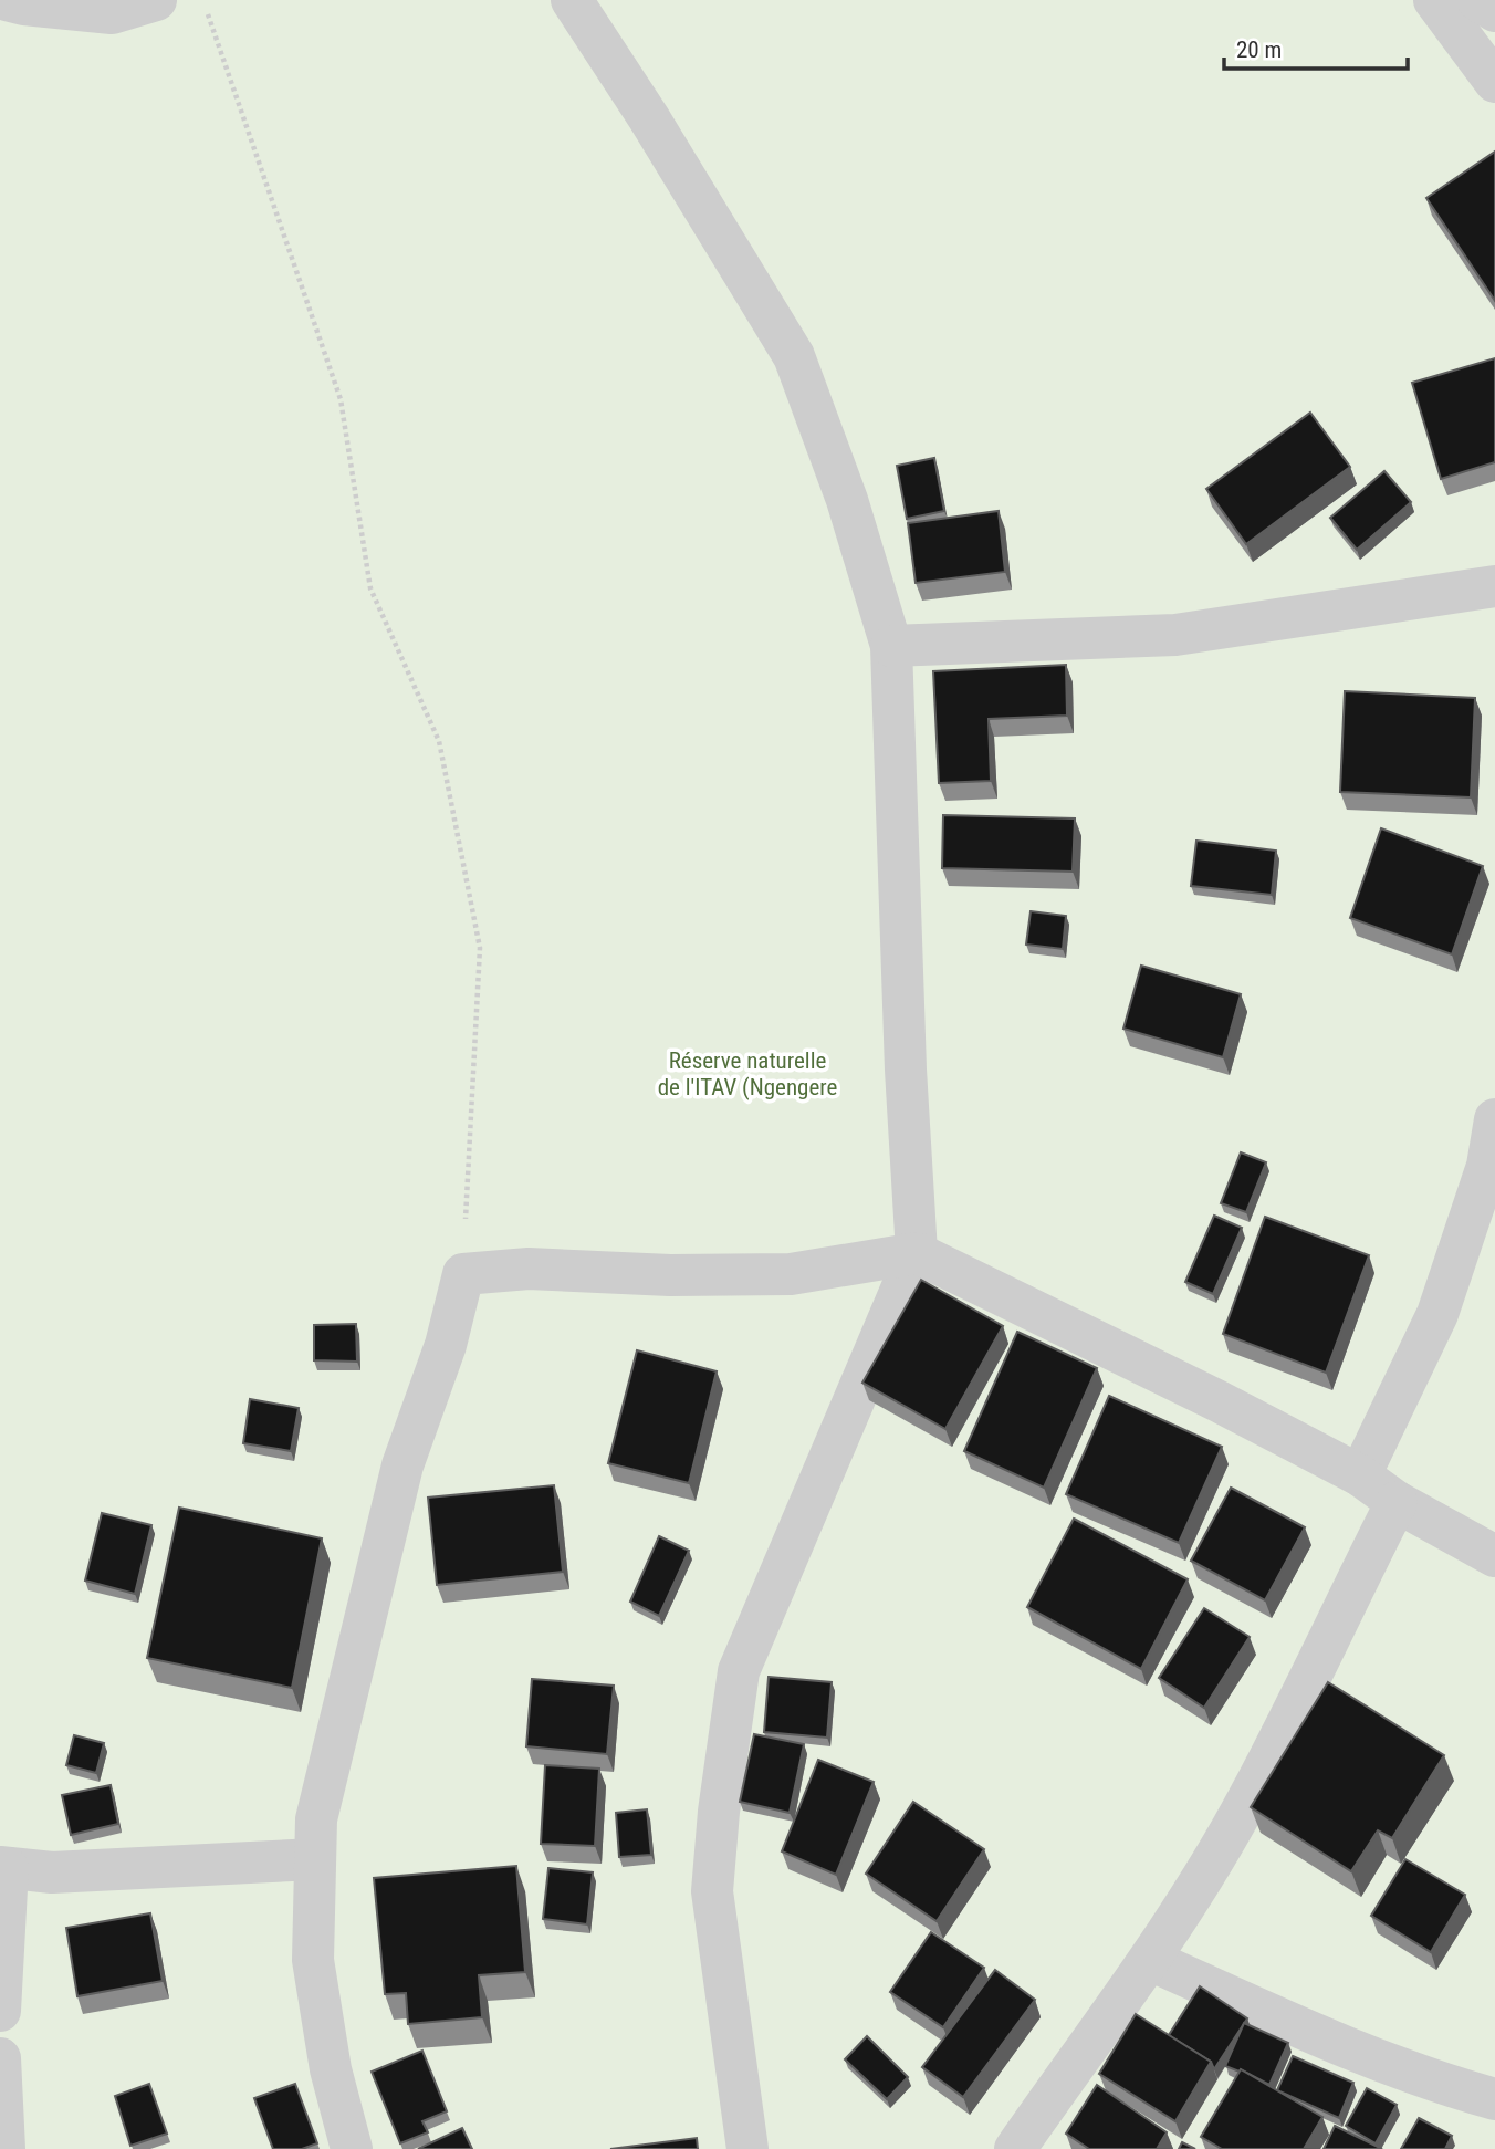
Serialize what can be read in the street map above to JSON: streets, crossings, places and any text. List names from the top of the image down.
{
  "parks": ["Réserve naturelle de l'ITAV (Ngengere"],
  "scale_bar": "20 m"
}
